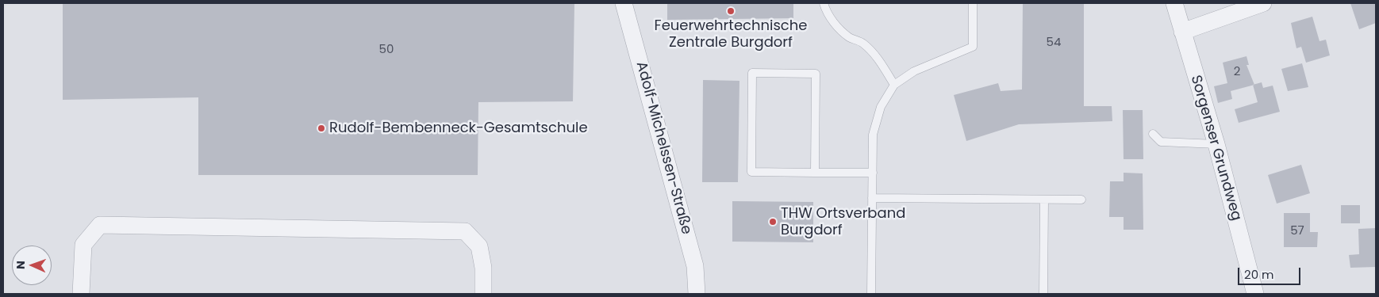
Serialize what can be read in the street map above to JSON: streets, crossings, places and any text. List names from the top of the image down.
{
  "streets": {
    "street": ["Adolf-Michelssen-Straße", "Sorgenser Grundweg"]
  },
  "places": ["Feuerwehrtechnische Zentrale Burgdorf", "Rudolf-Bembenneck-Gesamtschule", "THW Ortsverband Burgdorf"],
  "house_numbers": [
    "54",
    "50",
    "2",
    "57"
  ],
  "scale_bar": "20 m",
  "north": "left"
}
